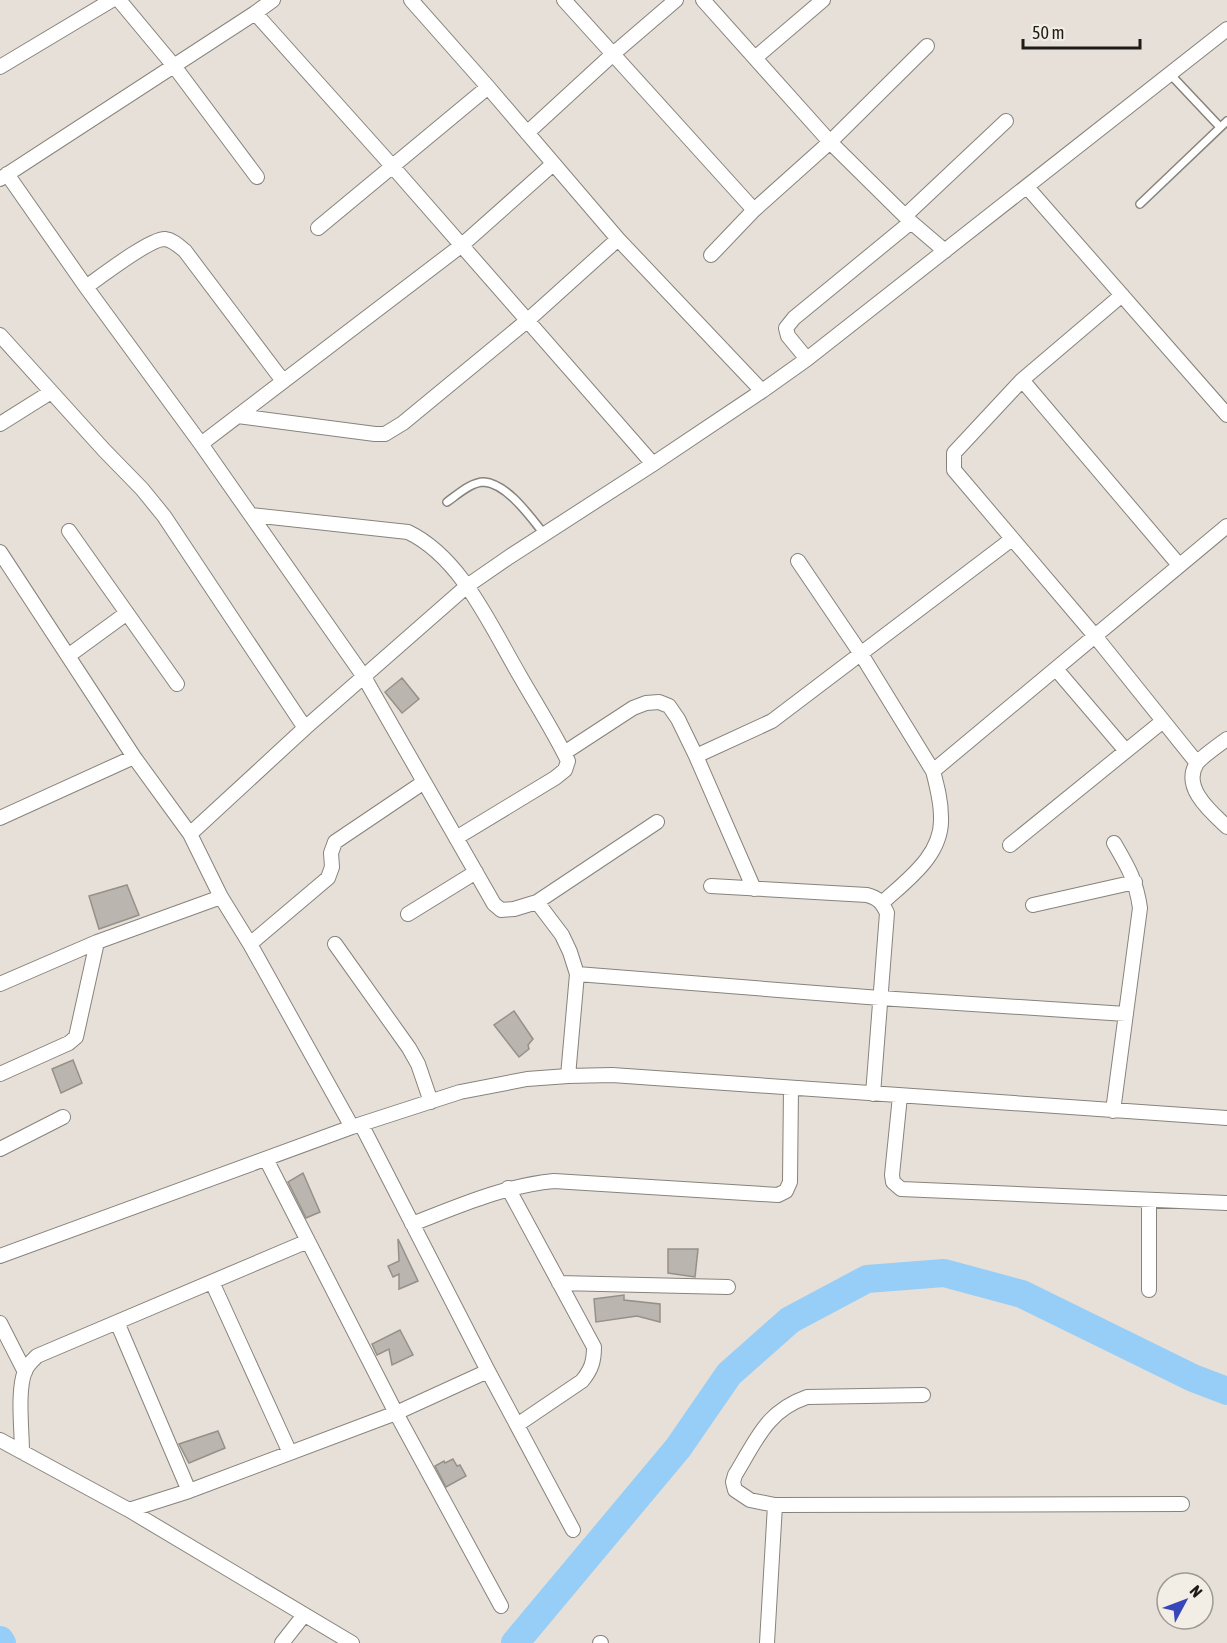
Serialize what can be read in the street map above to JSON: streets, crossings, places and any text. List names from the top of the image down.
{
  "scale_bar": "50 m",
  "north": "top right"
}
